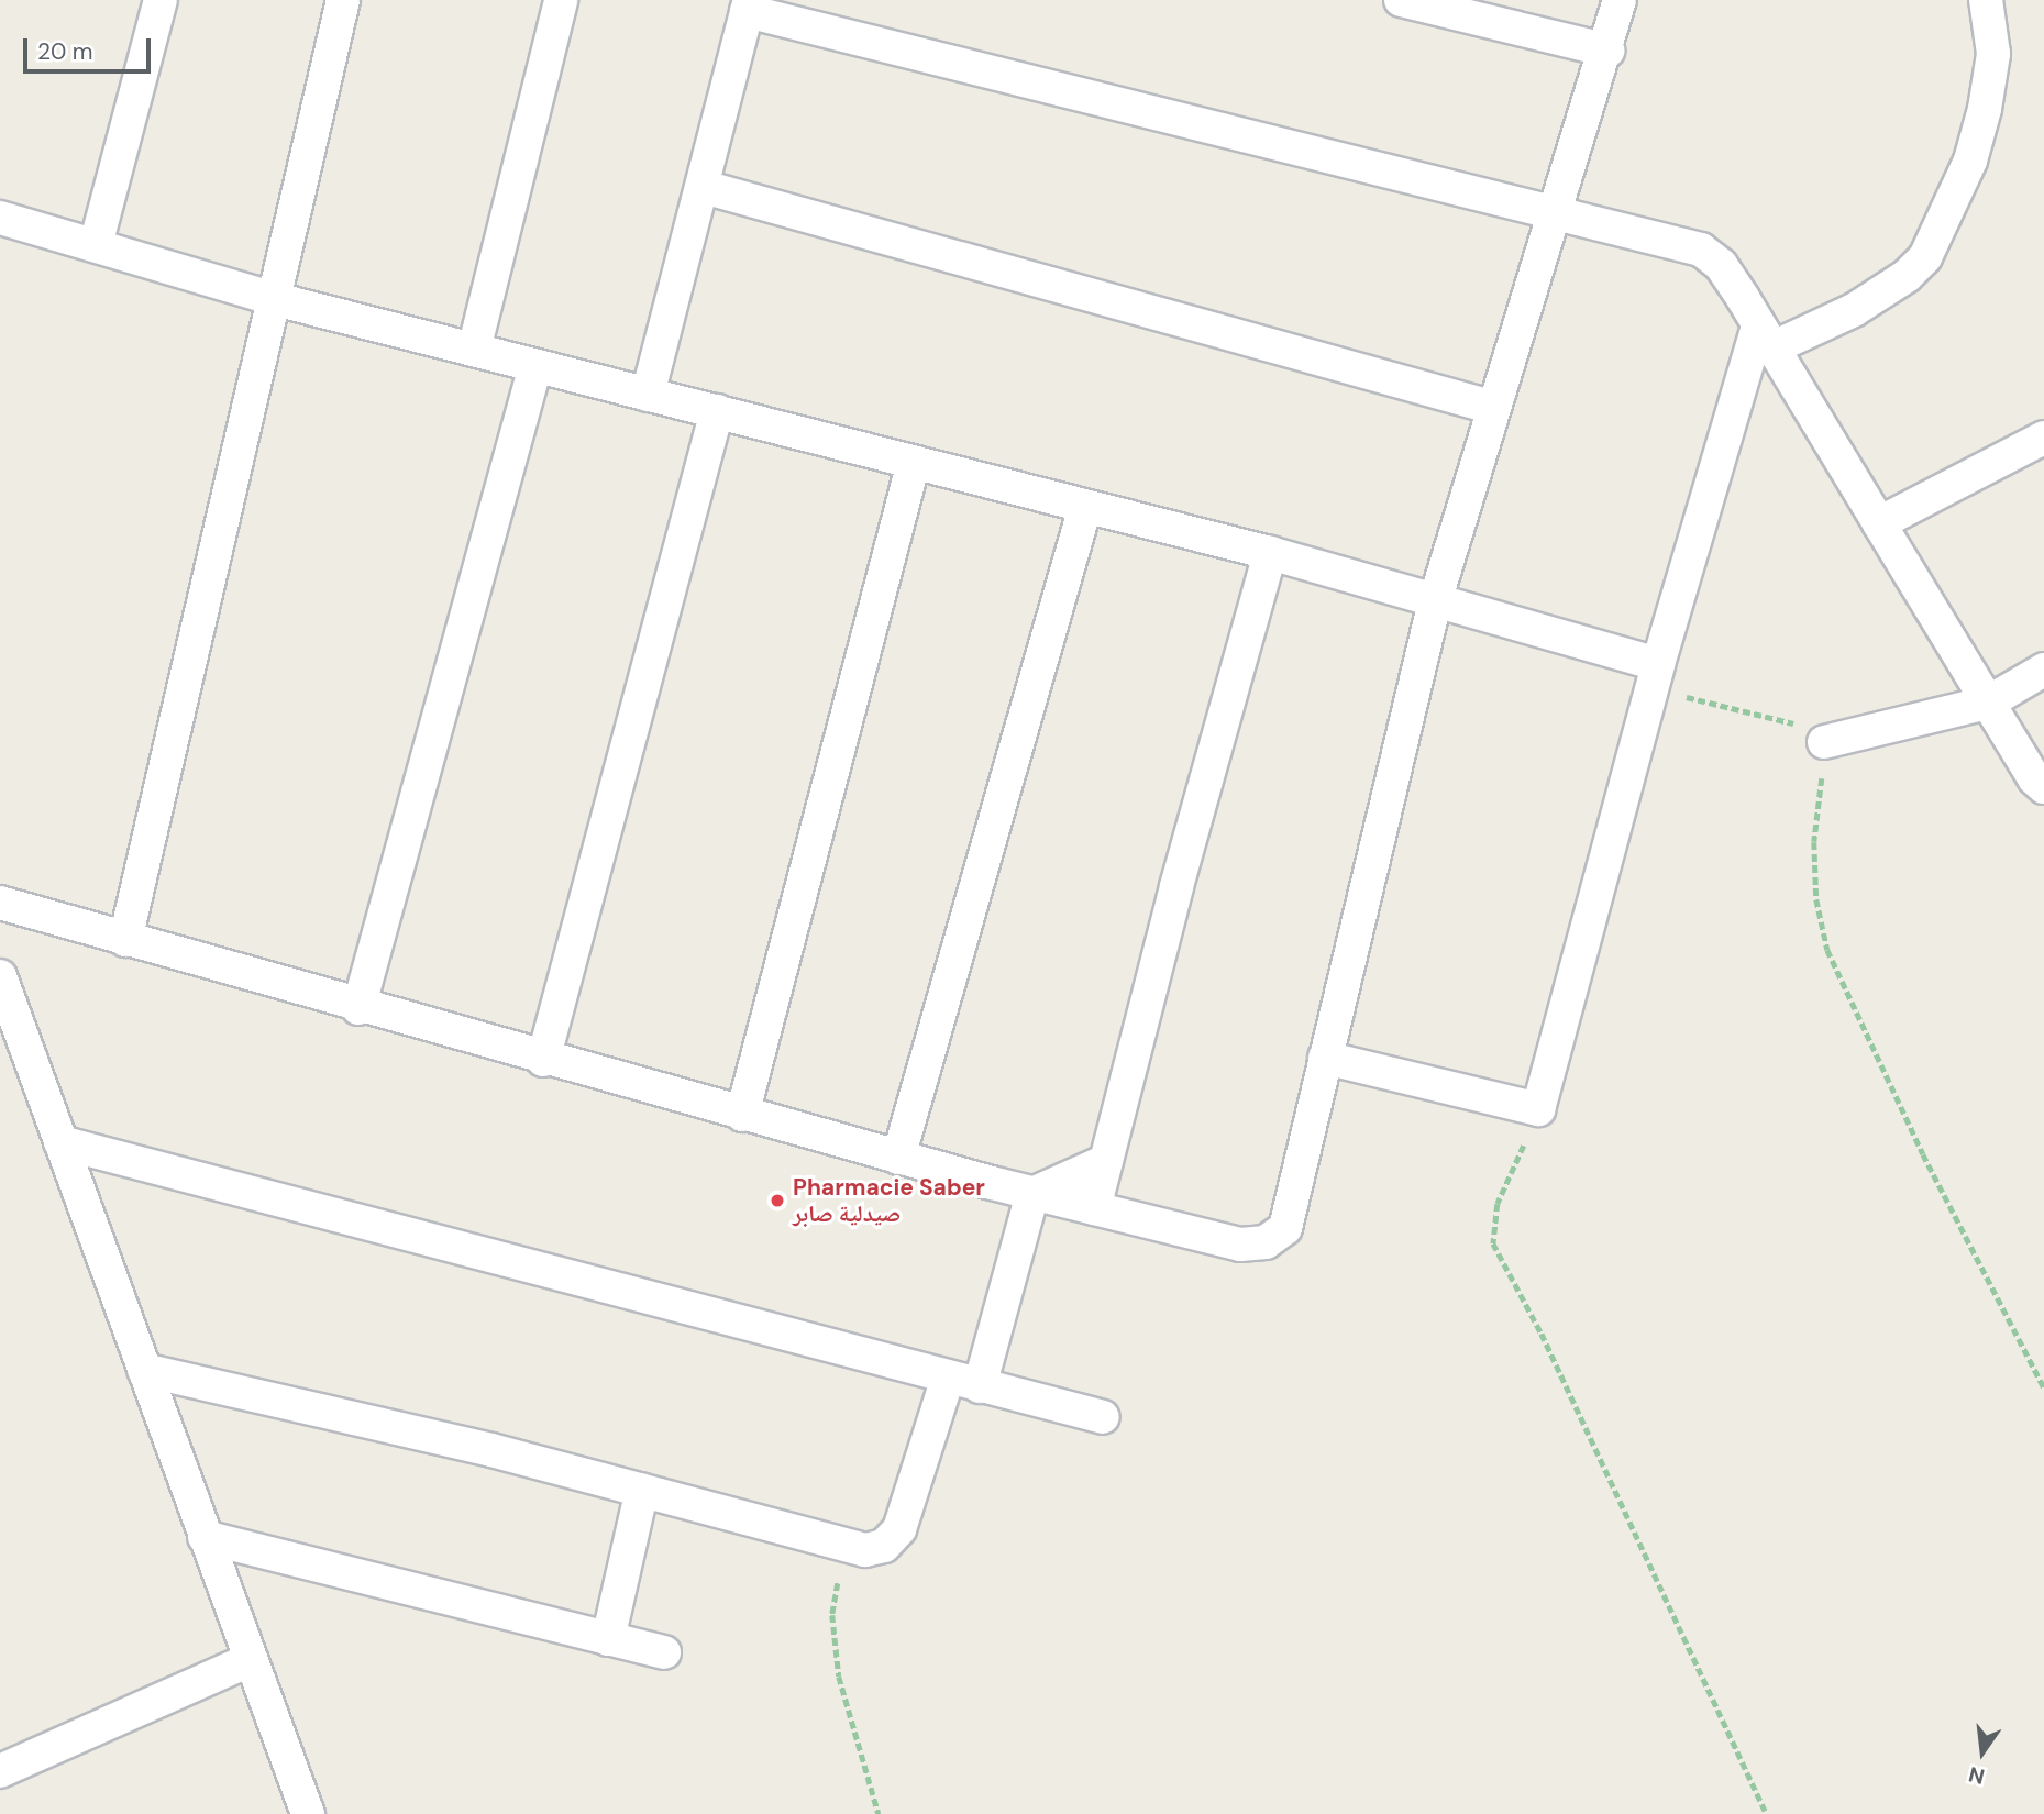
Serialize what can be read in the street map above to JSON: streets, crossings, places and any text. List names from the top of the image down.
{
  "places": ["Pharmacie Saber صيدلية صابر"],
  "scale_bar": "20 m",
  "north": "bottom"
}
